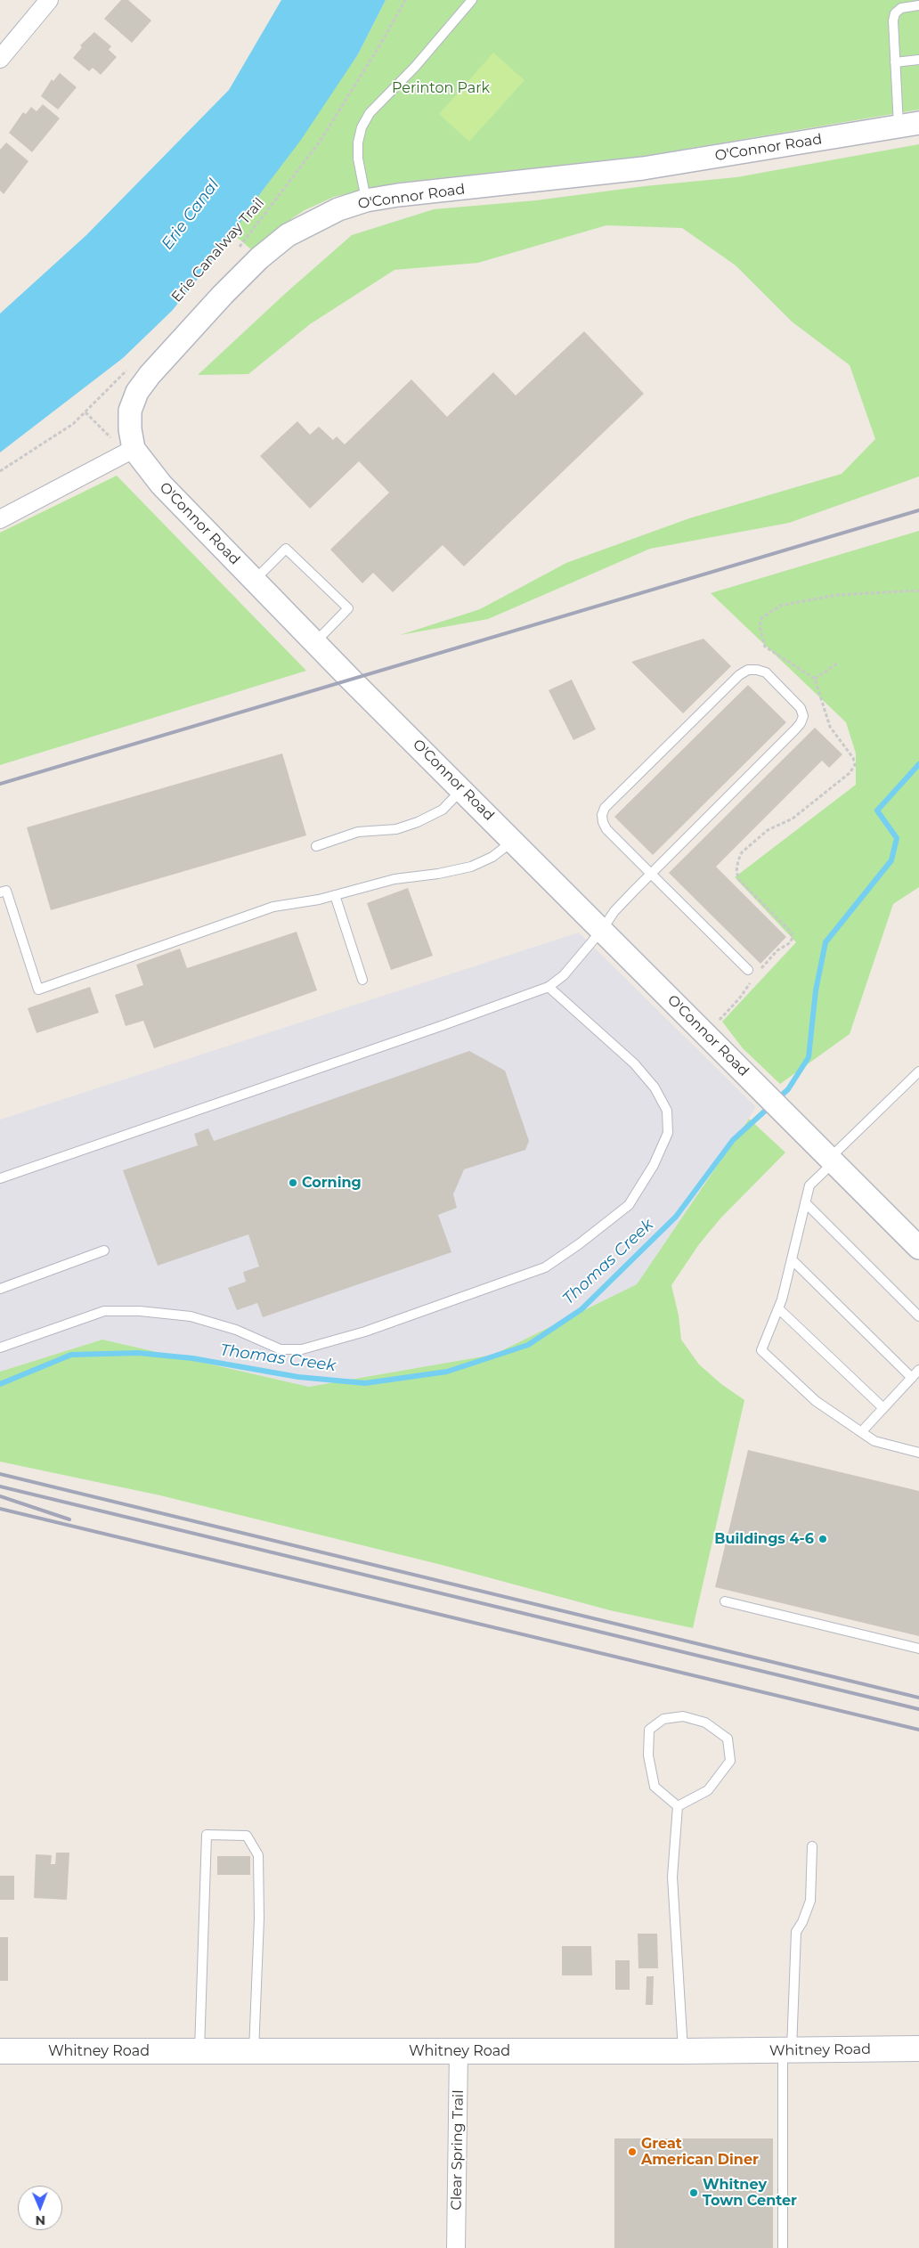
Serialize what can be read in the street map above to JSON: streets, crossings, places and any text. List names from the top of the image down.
{
  "streets": {
    "main road": ["Whitney Road"],
    "street": ["O'Connor Road", "Clear Spring Trail"],
    "path": ["Erie Canalway Trail"]
  },
  "crossings": [
    ["Whitney Road", "Clear Spring Trail"]
  ],
  "water": ["Erie Canal", "Thomas Creek"],
  "parks": ["Perinton Park"],
  "places": [
    "Corning",
    "Buildings 4-6",
    "Great American Diner",
    "Whitney Town Center"
  ],
  "north": "bottom"
}
